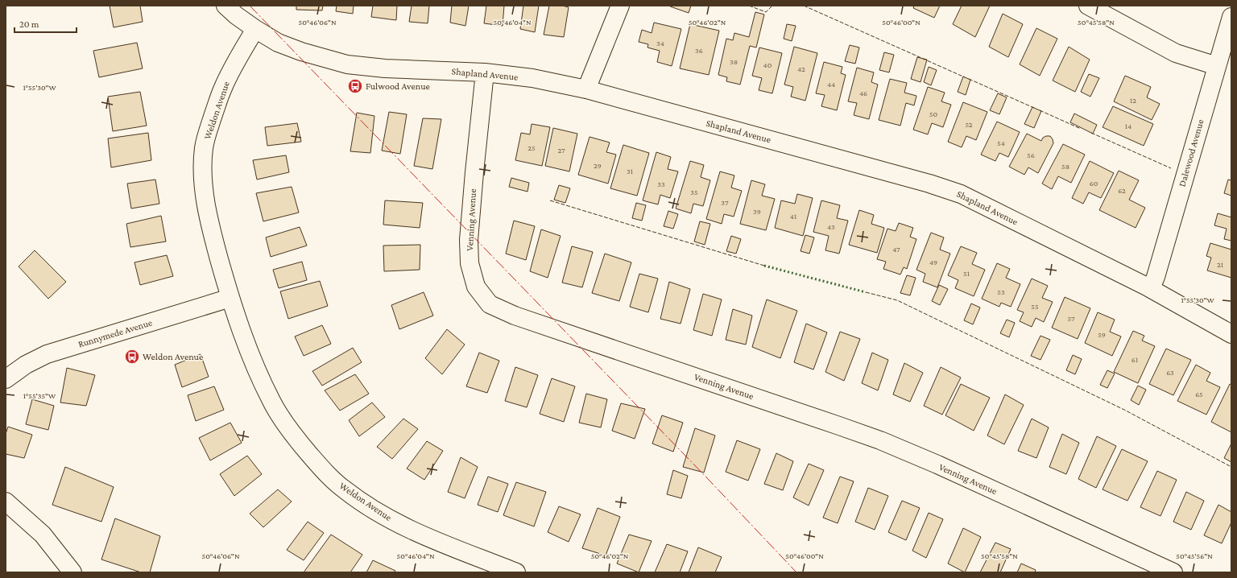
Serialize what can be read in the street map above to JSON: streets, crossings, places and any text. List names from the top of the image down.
{
  "streets": {
    "street": [
      "Shapland Avenue",
      "Weldon Avenue",
      "Dalewood Avenue",
      "Venning Avenue",
      "Runnymede Avenue"
    ]
  },
  "crossings": [
    ["Shapland Avenue", "Weldon Avenue"],
    ["Shapland Avenue", "Dalewood Avenue"],
    ["Shapland Avenue", "Venning Avenue"],
    ["Weldon Avenue", "Runnymede Avenue"]
  ],
  "places": {
    "bus stop": ["Fulwood Avenue", "Weldon Avenue"]
  },
  "house_numbers": [
    "34",
    "36",
    "38",
    "40",
    "42",
    "44",
    "46",
    "12",
    "50",
    "52",
    "14",
    "54",
    "25",
    "27",
    "56",
    "29",
    "58",
    "31",
    "60",
    "33",
    "62",
    "35",
    "37",
    "39",
    "41",
    "43",
    "47",
    "49",
    "21",
    "51",
    "53",
    "55",
    "57",
    "59",
    "61",
    "63",
    "65"
  ],
  "scale_bar": "20 m",
  "coordinates": [
    "50°46'06\"N",
    "50°46'04\"N",
    "50°46'02\"N",
    "50°46'00\"N",
    "50°45'58\"N",
    "1°55'30\"W",
    "1°55'35\"W",
    "50°45'56\"N"
  ]
}
